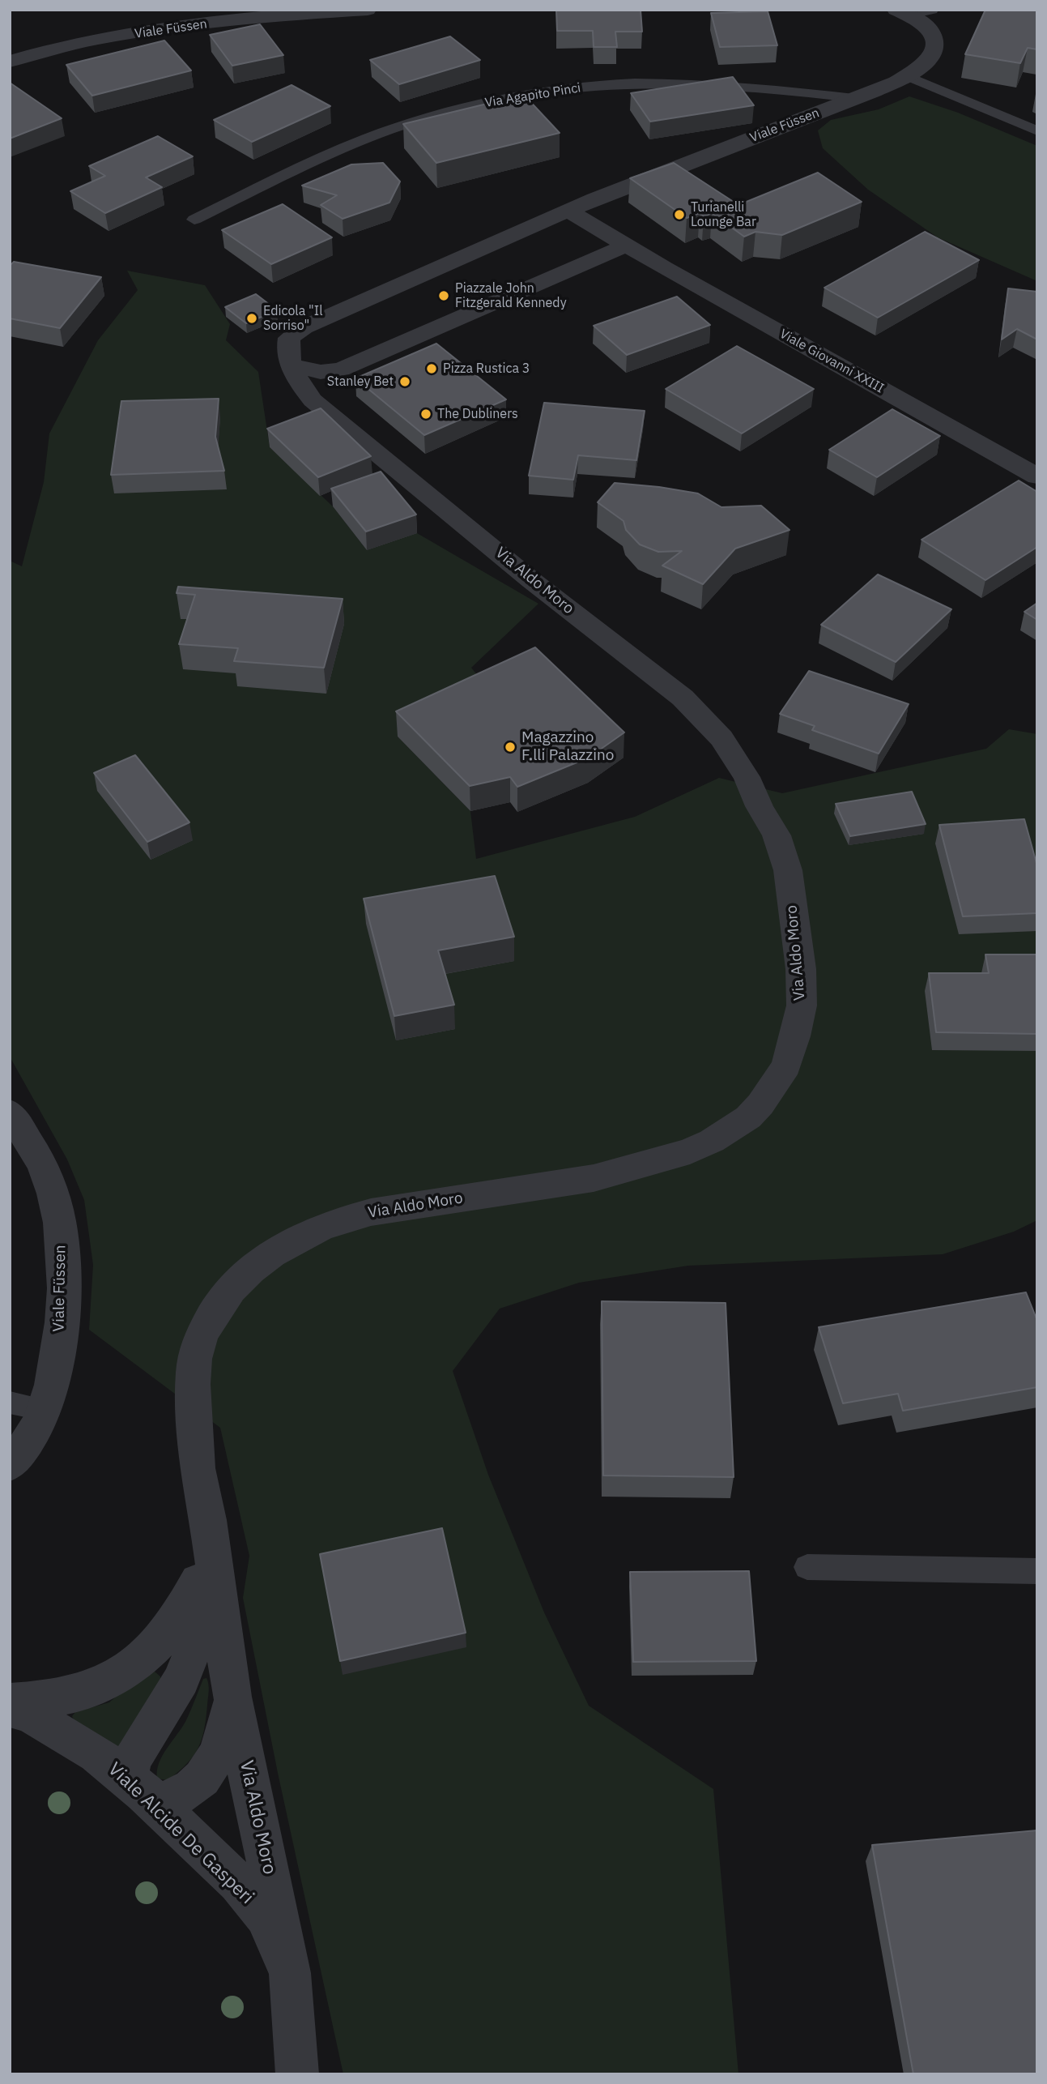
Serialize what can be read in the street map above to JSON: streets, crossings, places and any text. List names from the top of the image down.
{
  "streets": {
    "street": [
      "Viale Füssen",
      "Viale Giovanni XXIII",
      "Via Aldo Moro",
      "Viale Alcide De Gasperi"
    ],
    "lane": ["Via Agapito Pinci"]
  },
  "crossings": [
    ["Viale Füssen", "Via Agapito Pinci"],
    ["Viale Füssen", "Viale Giovanni XXIII"],
    ["Via Aldo Moro", "Viale Alcide De Gasperi"]
  ],
  "places": [
    "Turianelli Lounge Bar",
    "Piazzale John Fitzgerald Kennedy",
    "Edicola \"Il Sorriso\"",
    "Pizza Rustica 3",
    "Stanley Bet",
    "The Dubliners",
    "Magazzino F.lli Palazzino"
  ]
}
